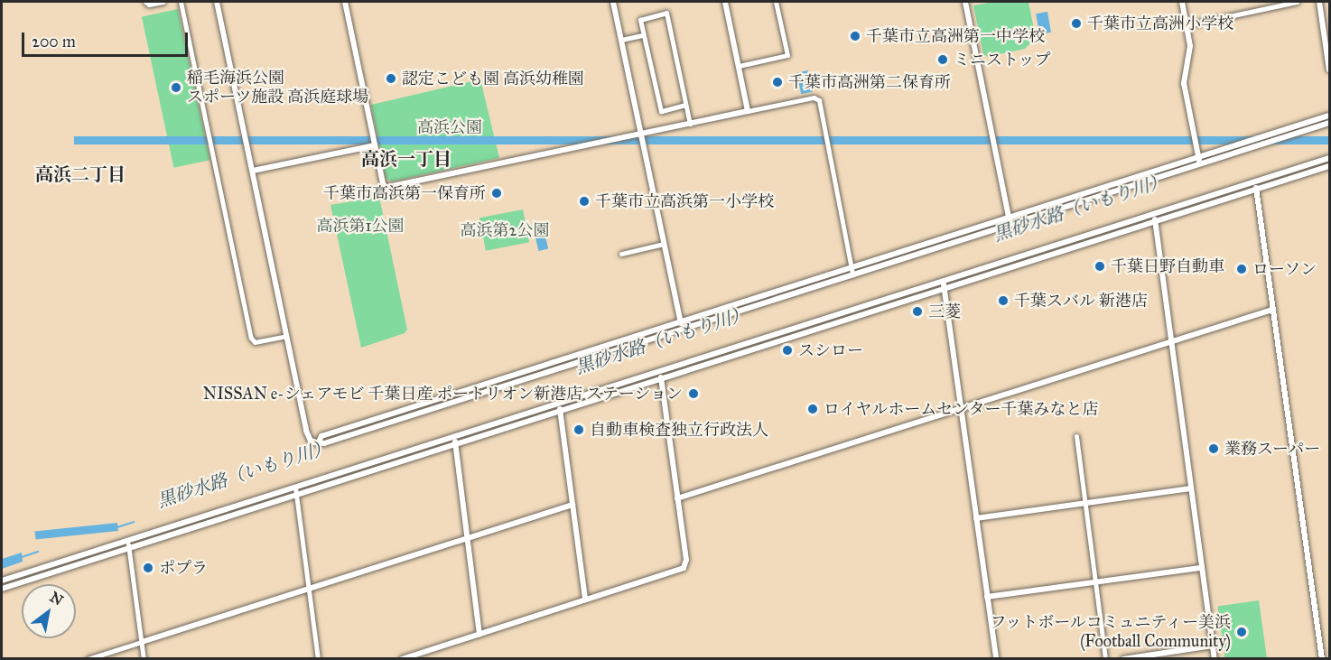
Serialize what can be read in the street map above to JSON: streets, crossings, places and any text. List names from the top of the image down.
{
  "districts": ["高浜一丁目", "高浜二丁目"],
  "water": ["黒砂水路（いもり川）"],
  "parks": ["高浜公園", "高浜第1公園", "高浜第2公園"],
  "places": [
    "千葉市立高洲小学校",
    "千葉市立高洲第一中学校",
    "ミニストップ",
    "認定こども園 高浜幼稚園",
    "千葉市高洲第二保育所",
    "稲毛海浜公園 スポーツ施設 高浜庭球場",
    "千葉市高浜第一保育所",
    "千葉市立高浜第一小学校",
    "千葉日野自動車",
    "ローソン",
    "千葉スバル 新港店",
    "三菱",
    "スシロー",
    "NISSAN e-シェアモビ 千葉日産 ポートリオン新港店 ステーション",
    "ロイヤルホームセンター千葉みなと店",
    "自動車検査独立行政法人",
    "業務スーパー",
    "ポプラ",
    "フットボールコミュニティー美浜 (Football Community)"
  ],
  "scale_bar": "200 m",
  "north": "top right"
}
